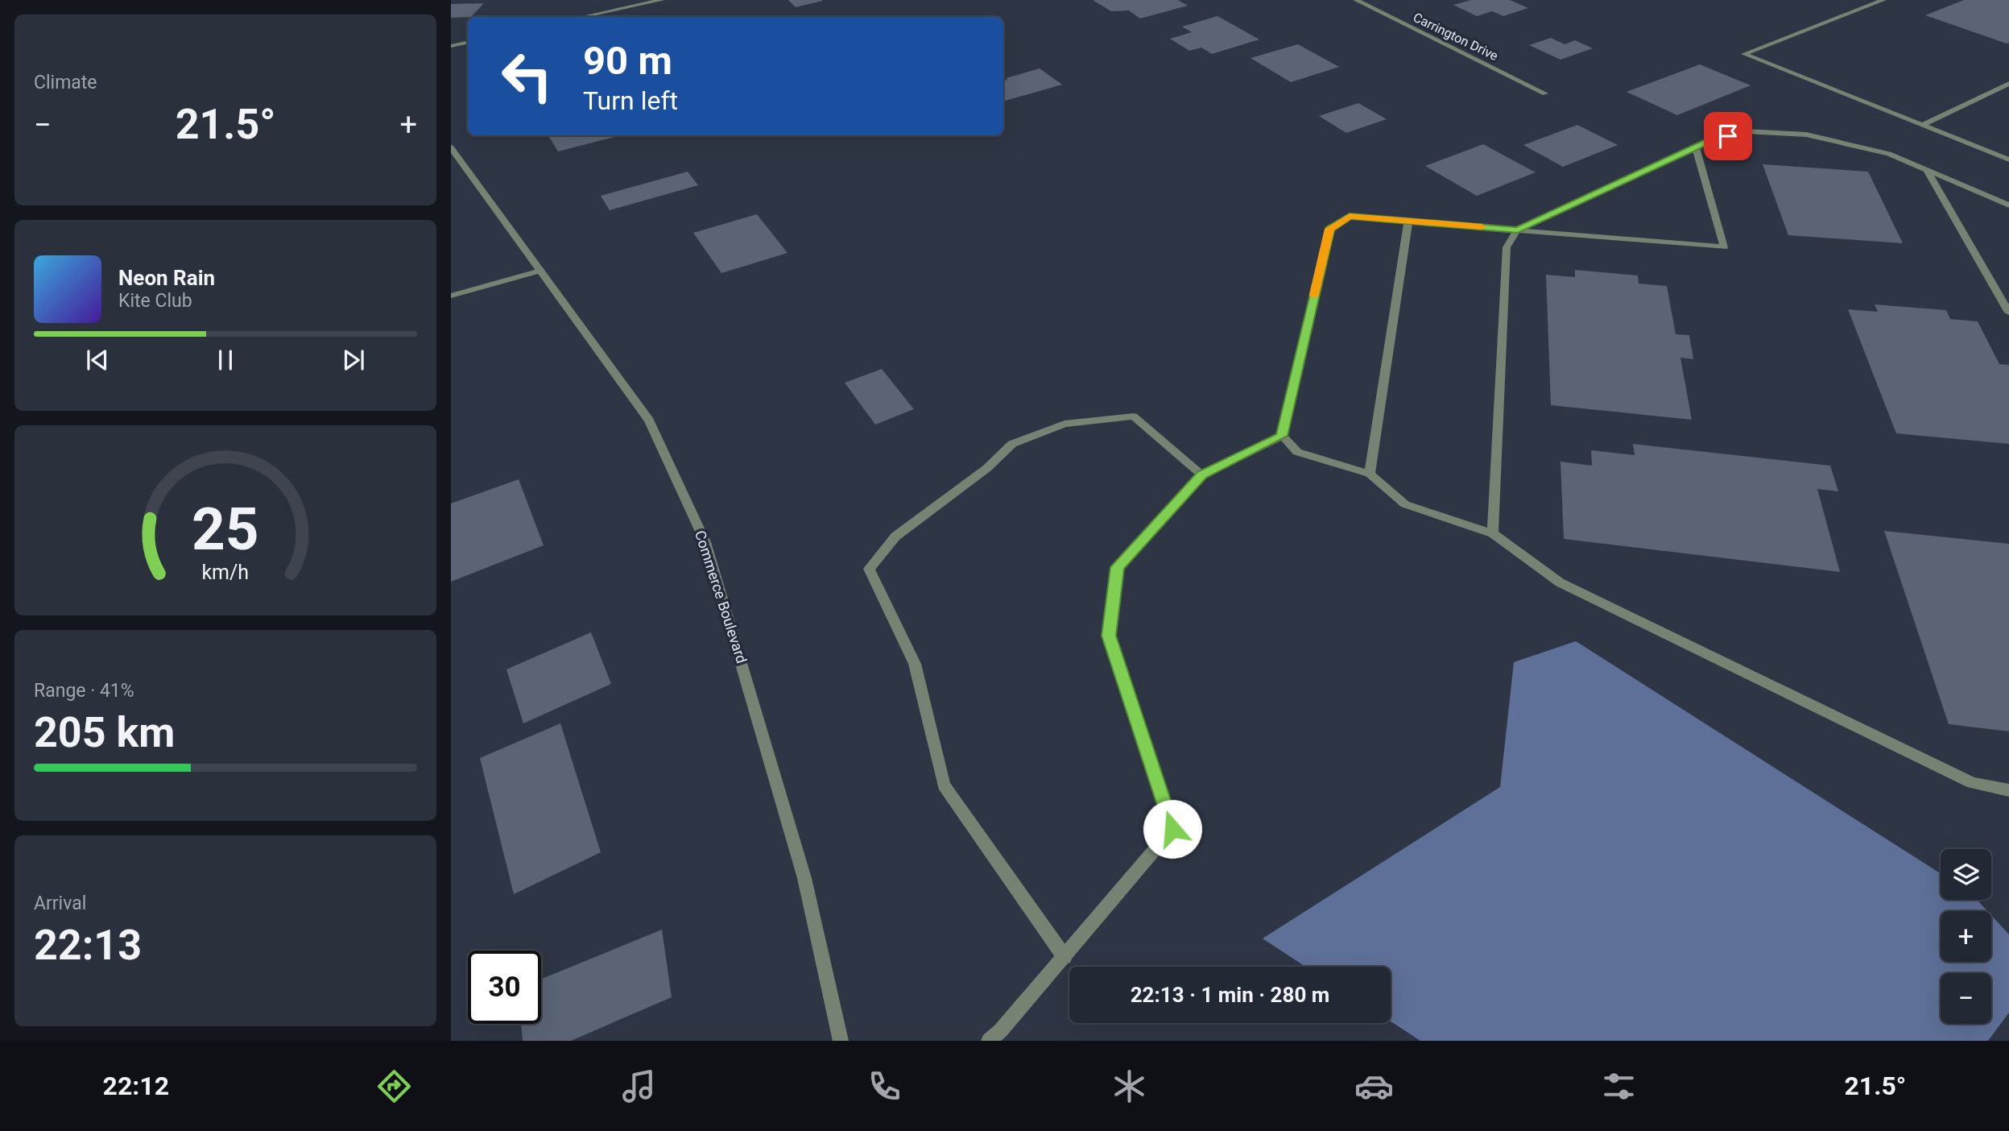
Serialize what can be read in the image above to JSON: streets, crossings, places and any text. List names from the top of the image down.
{
  "streets": {
    "street": ["Carrington Drive", "Commerce Boulevard"]
  },
  "page": {
    "tile": [
      "Climate",
      ["Range · 41%", "205 km"],
      ["Arrival", "22:13"]
    ],
    "turn": ["90 m", "Turn left"],
    "heat": ["−", "21.5°", "+"],
    "song": ["Neon Rain", "Kite Club"],
    "map_buttons": ["+", "−"],
    "limit": "30",
    "trip": "22:13 · 1 min · 280 m",
    "tabs": ["22:12", "21.5°"],
    "gauge": ["25", "km/h"]
  }
}
